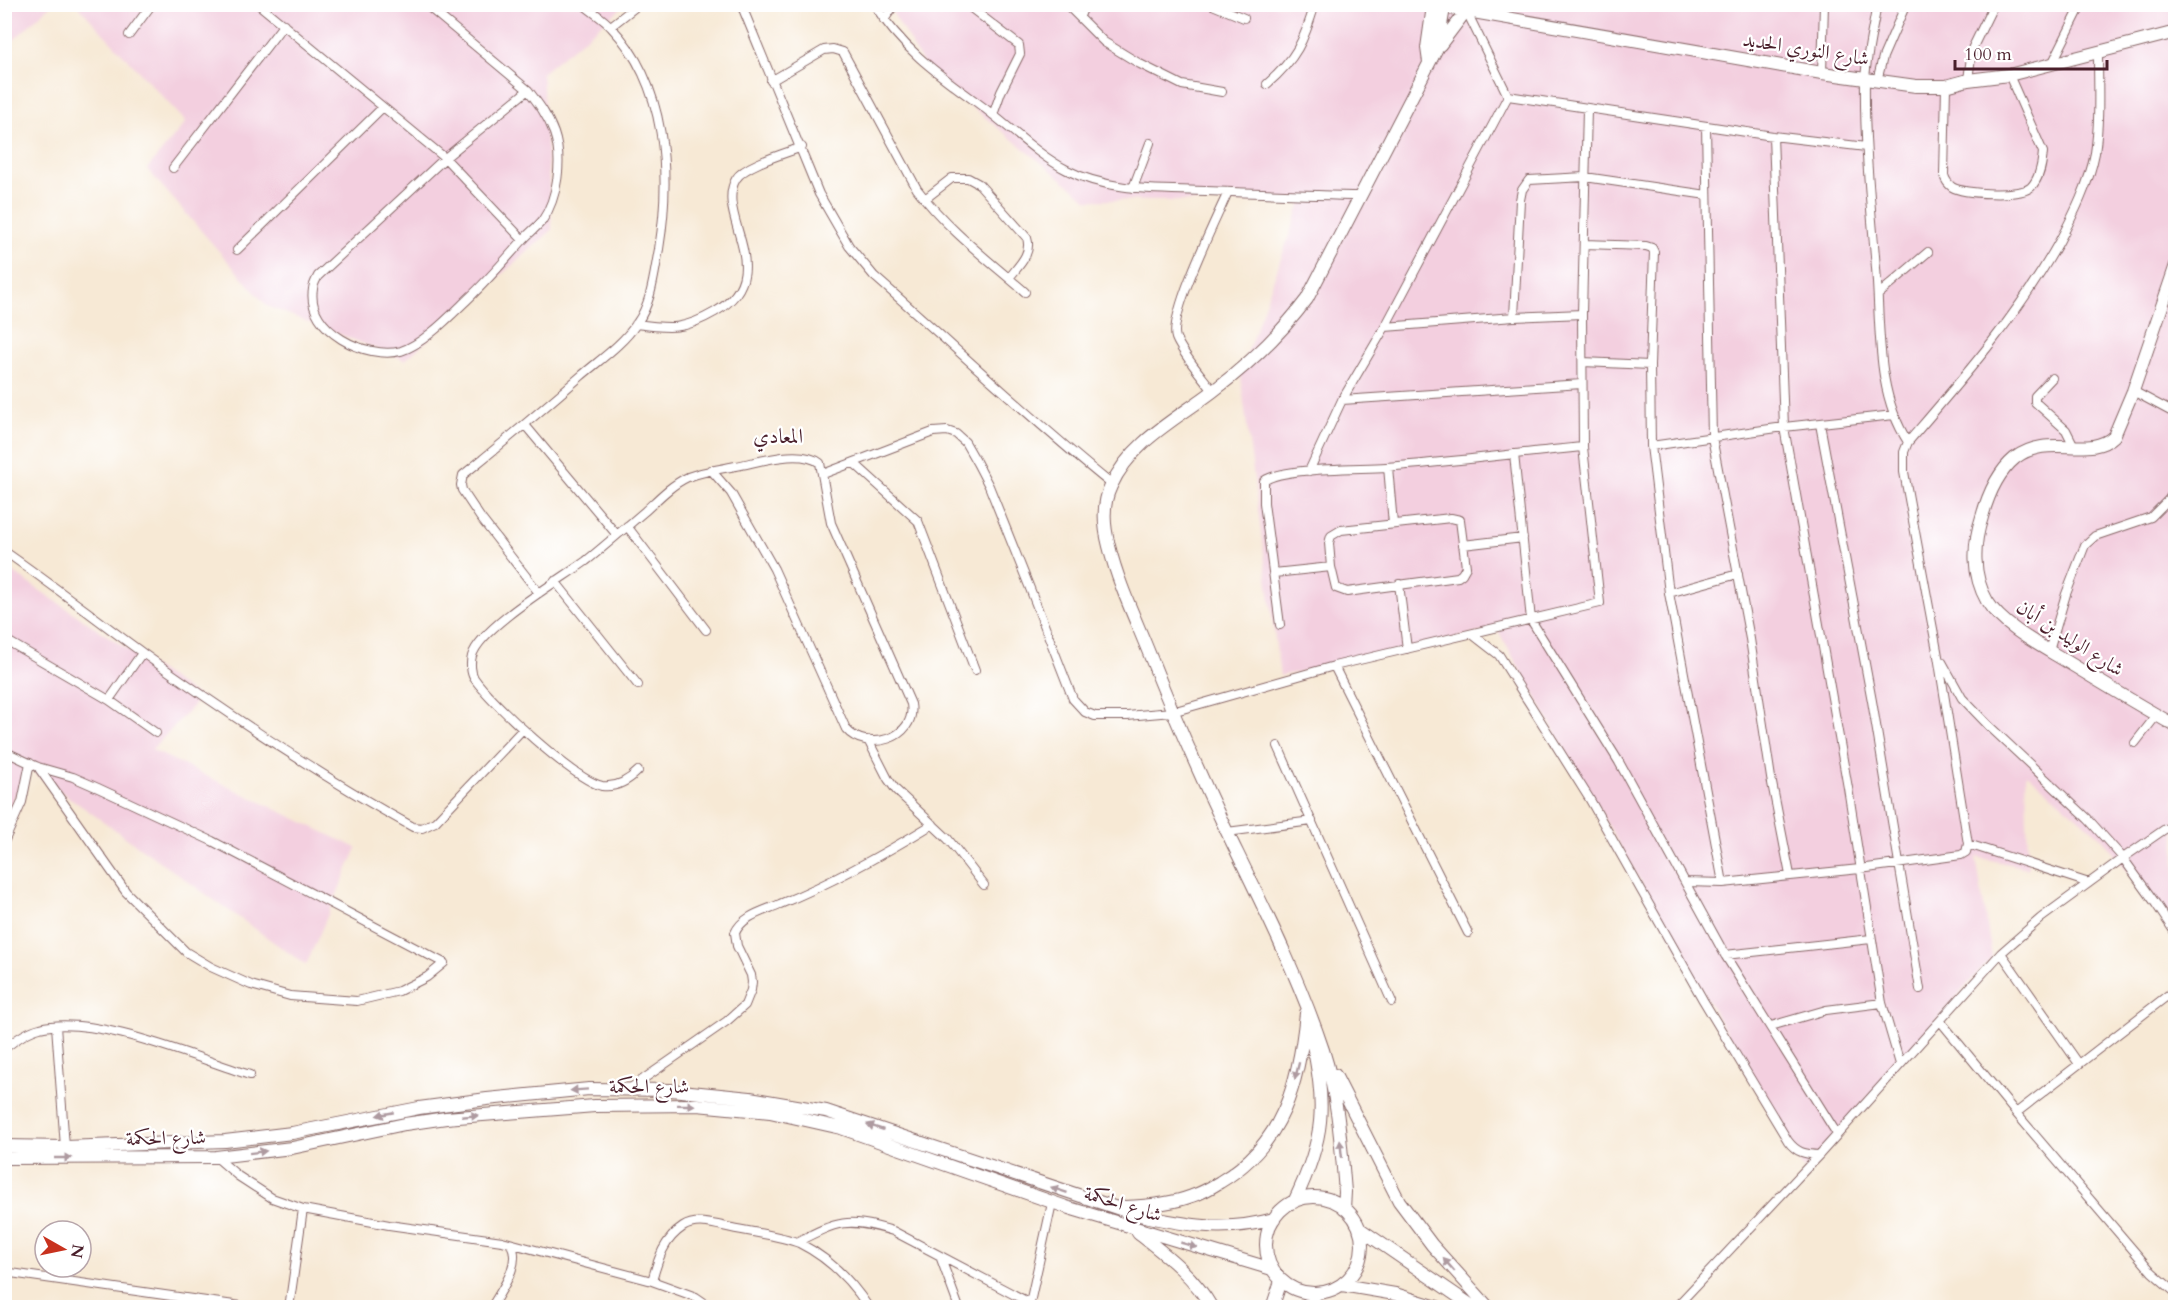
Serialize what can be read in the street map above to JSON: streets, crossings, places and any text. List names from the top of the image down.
{
  "streets": {
    "street": ["شارع النوري الحديد", "شارع الوليد بن أبان", "شارع الحكمة"]
  },
  "districts": ["المعادي"],
  "scale_bar": "100 m",
  "north": "right"
}
